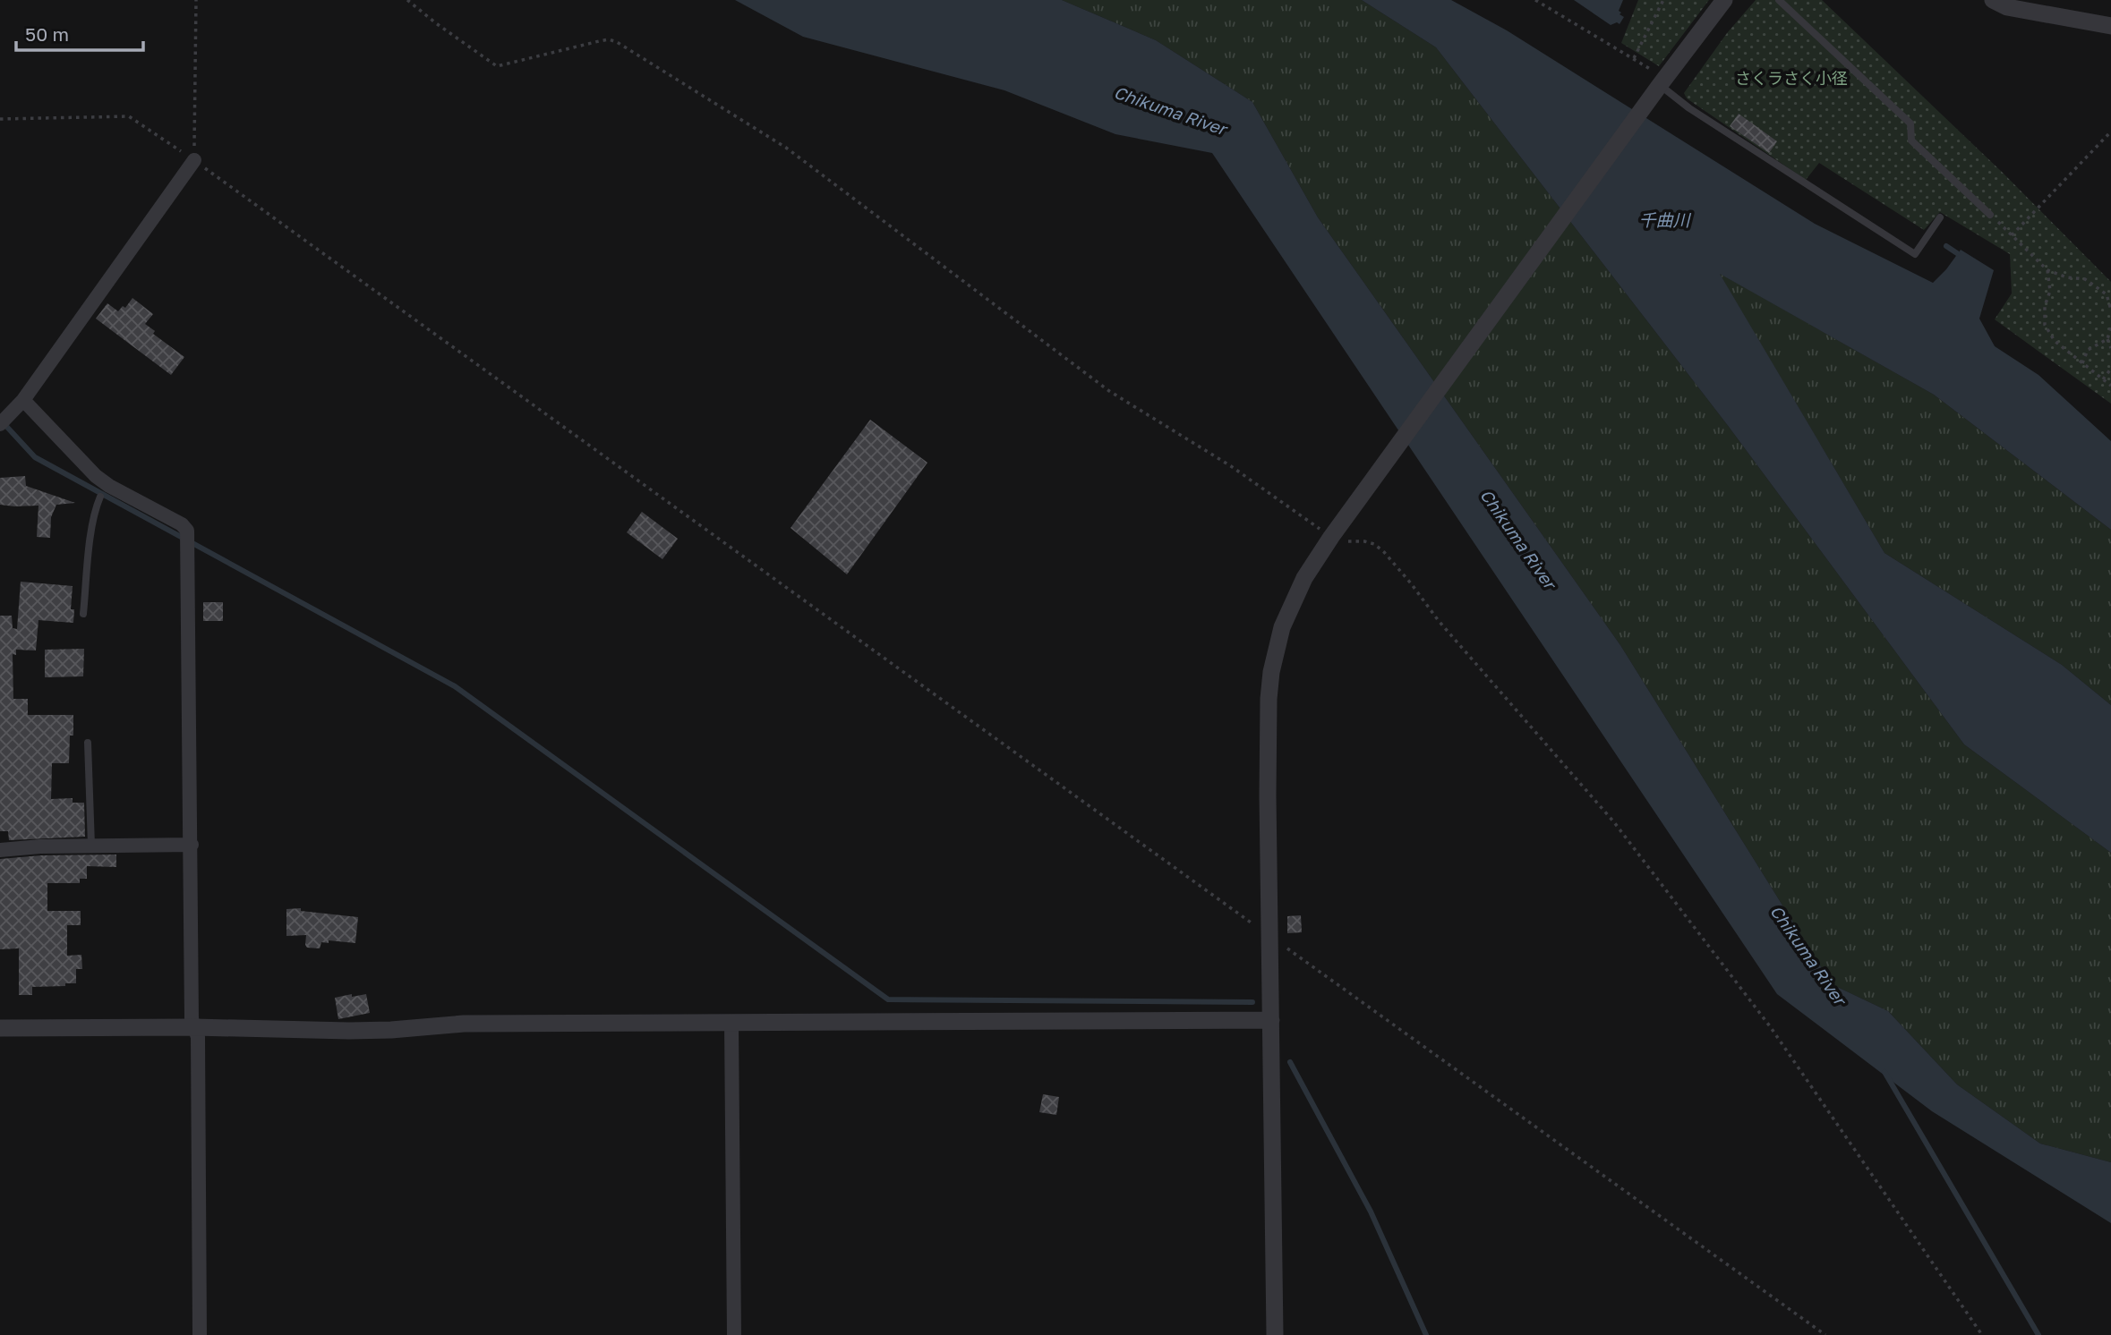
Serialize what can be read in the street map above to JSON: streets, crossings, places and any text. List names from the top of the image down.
{
  "water": ["Chikuma River", "千曲川"],
  "parks": ["さくラさく小径"],
  "scale_bar": "50 m"
}
